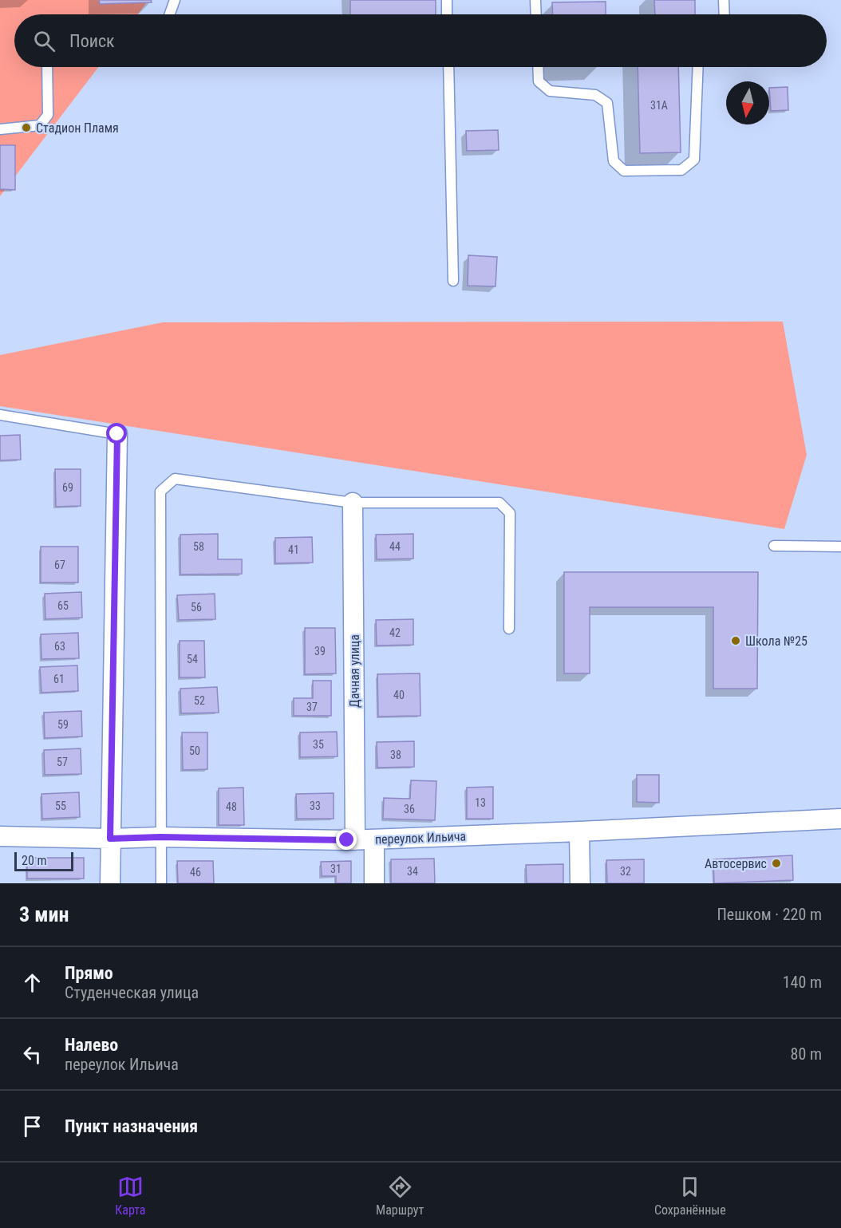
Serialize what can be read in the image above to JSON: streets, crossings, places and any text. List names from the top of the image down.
{
  "streets": {
    "street": ["Дачная улица", "переулок Ильича"]
  },
  "crossings": [
    ["Дачная улица", "переулок Ильича"]
  ],
  "places": ["Стадион Пламя", "Школа №25", "Автосервис"],
  "house_numbers": [
    "31А",
    "69",
    "58",
    "44",
    "41",
    "67",
    "65",
    "56",
    "42",
    "63",
    "39",
    "54",
    "61",
    "40",
    "52",
    "37",
    "59",
    "35",
    "50",
    "38",
    "57",
    "13",
    "55",
    "33",
    "48",
    "36",
    "31",
    "34",
    "32",
    "46"
  ],
  "scale_bar": "20 m",
  "north": "bottom",
  "page": {
    "search": "Поиск",
    "scale": "20 m",
    "heading": ["3 мин", "Пешком · 220 m"],
    "list": [
      ["Прямо", "Студенческая улица", "140 m"],
      ["Налево", "переулок Ильича", "80 m"],
      "Пункт назначения"
    ],
    "nav": ["Карта", "Маршрут", "Сохранённые"]
  }
}
